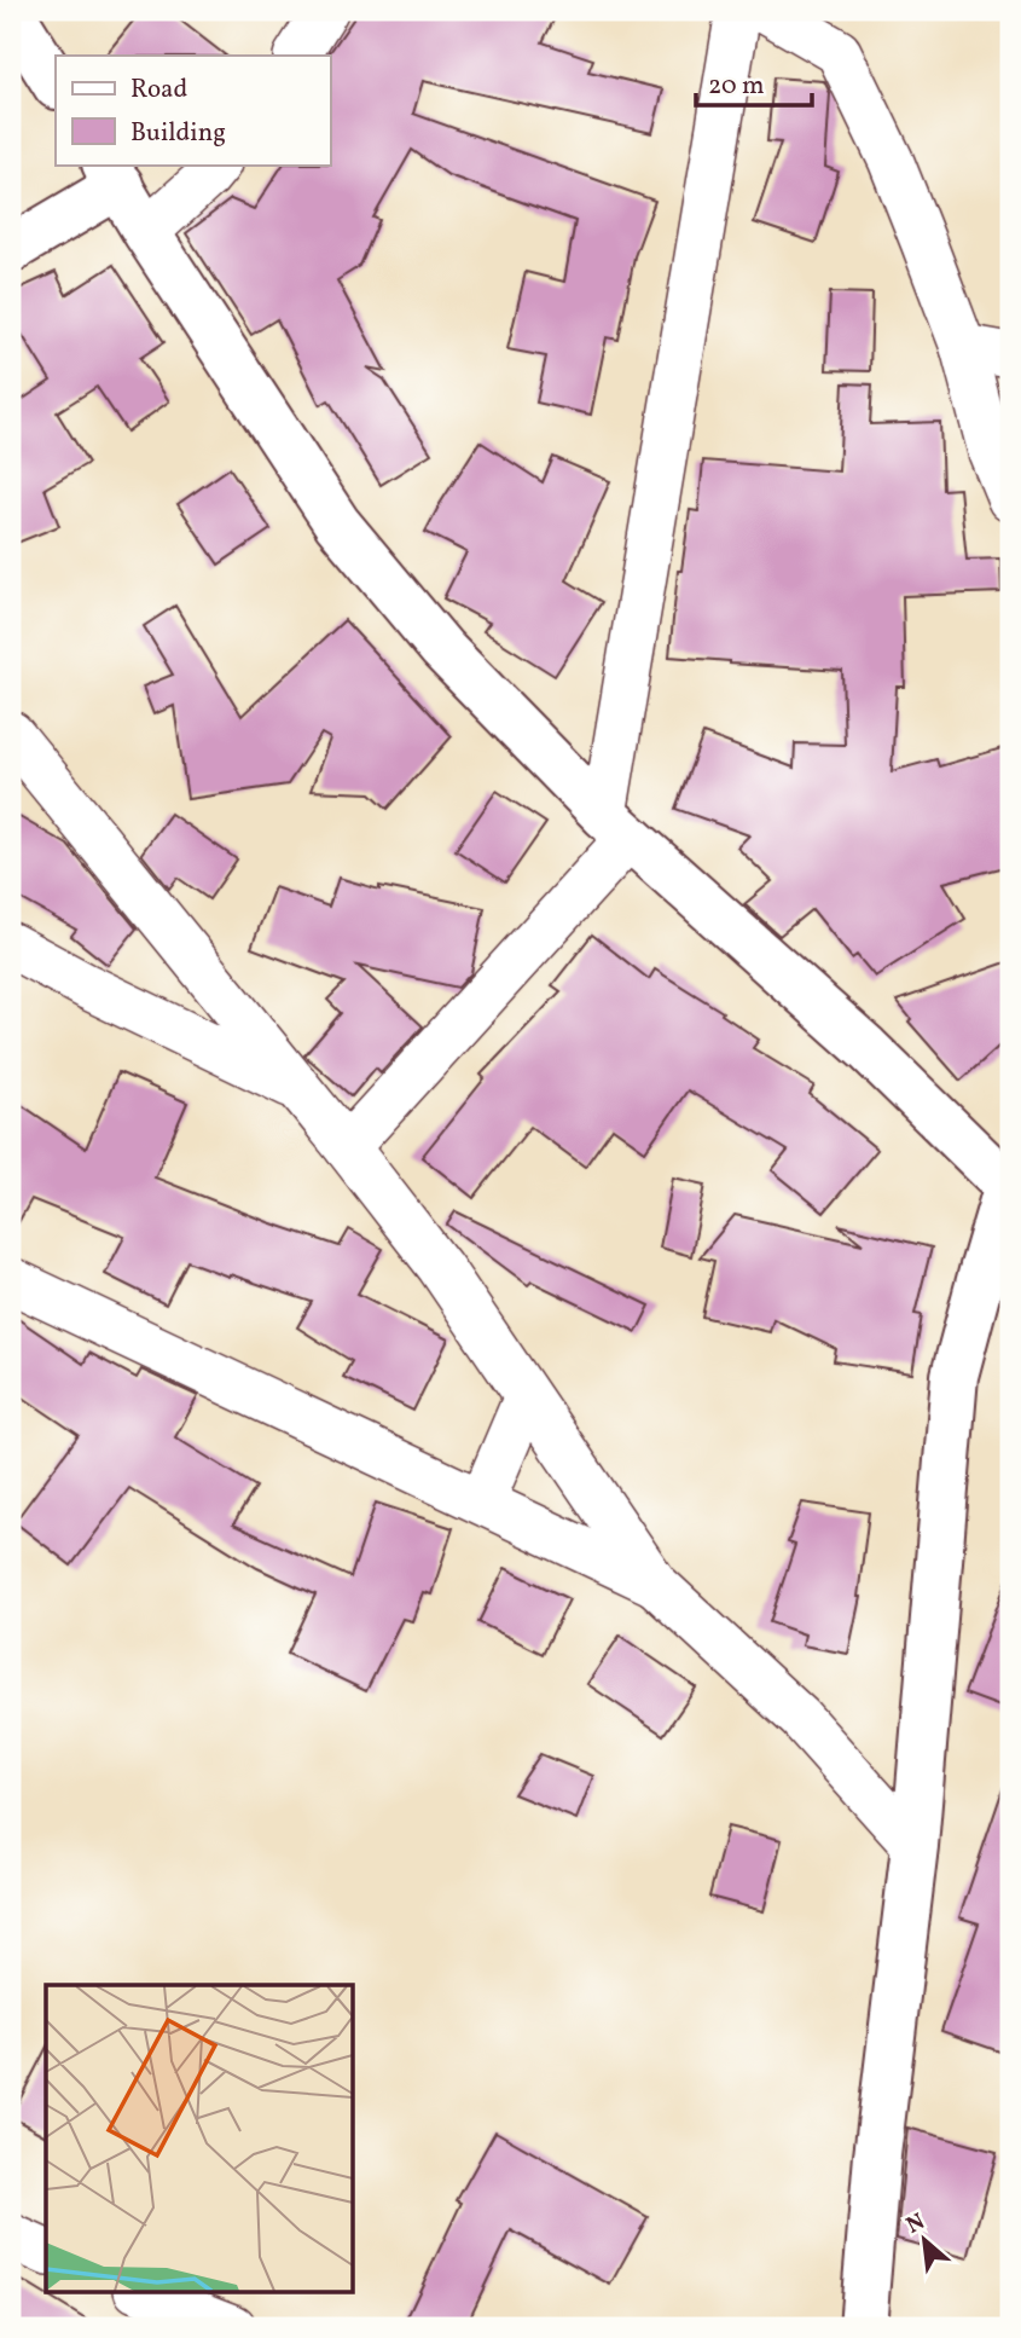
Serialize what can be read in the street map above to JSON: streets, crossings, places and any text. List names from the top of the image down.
{
  "legend": ["Road", "Building"],
  "scale_bar": "20 m",
  "north": "top left"
}
